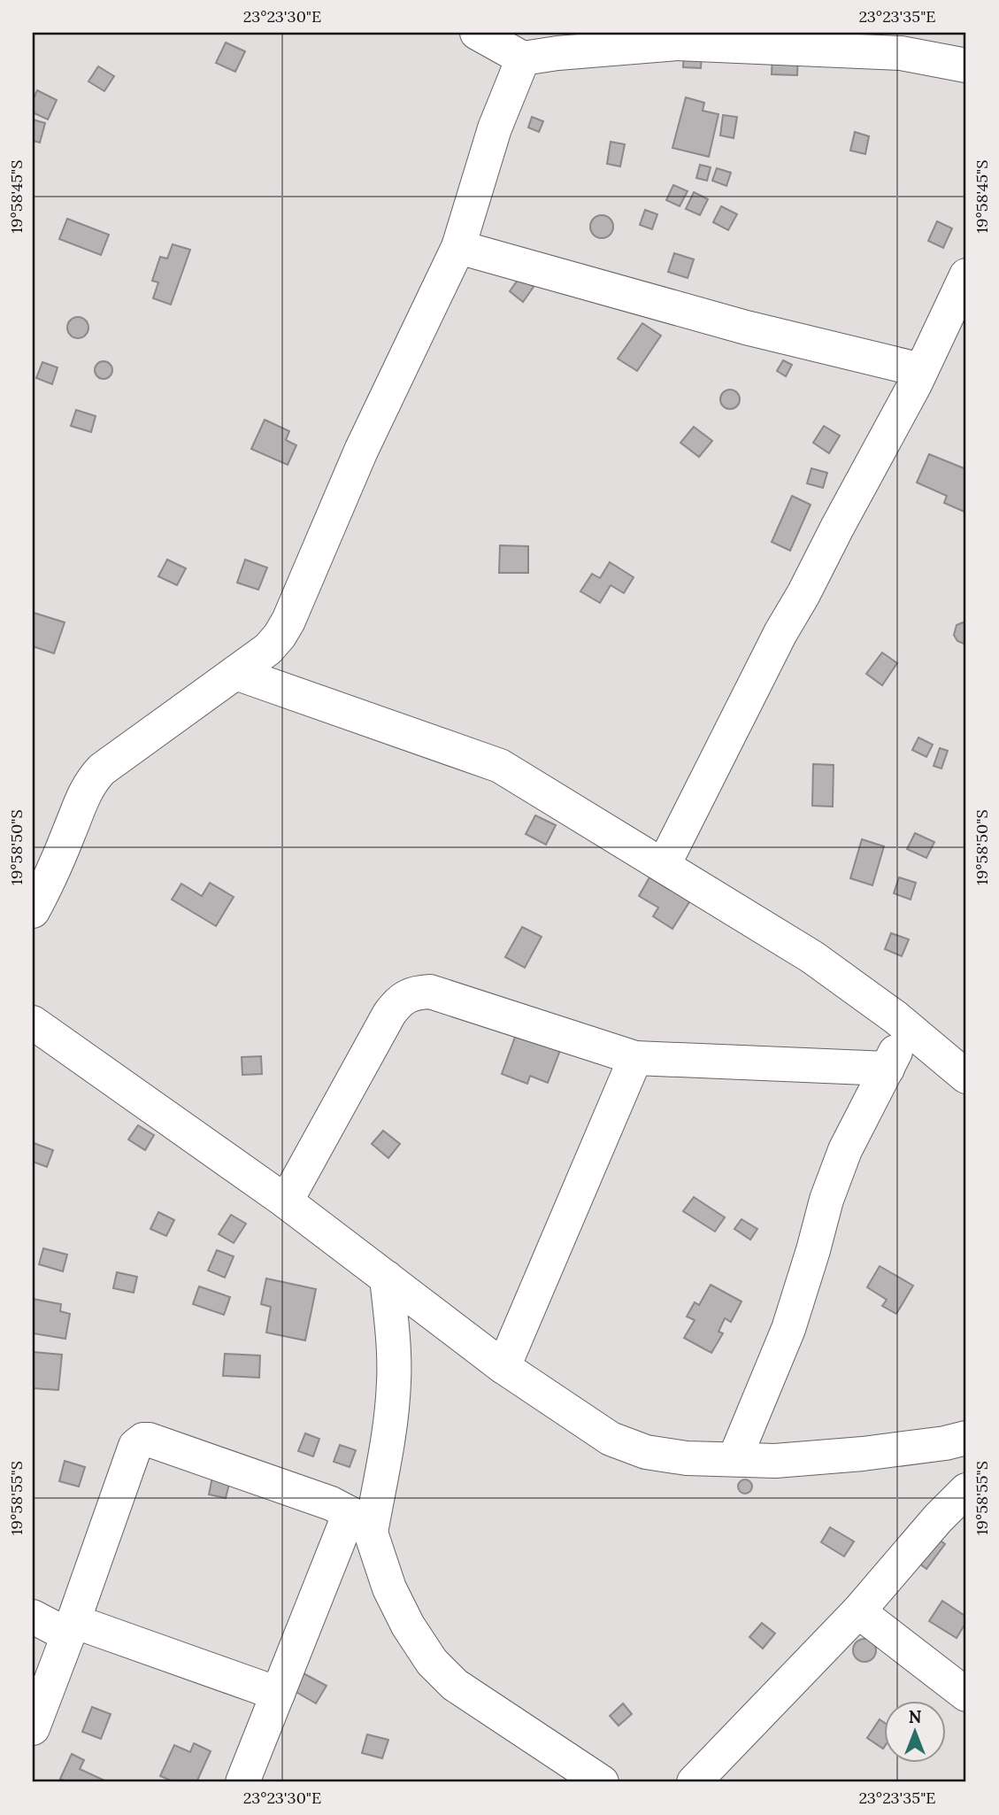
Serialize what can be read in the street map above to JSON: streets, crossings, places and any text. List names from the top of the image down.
{
  "north": "top",
  "coordinates": [
    "23°23'30\"E",
    "23°23'35\"E",
    "19°58'45\"S",
    "19°58'50\"S",
    "19°58'55\"S"
  ]
}
